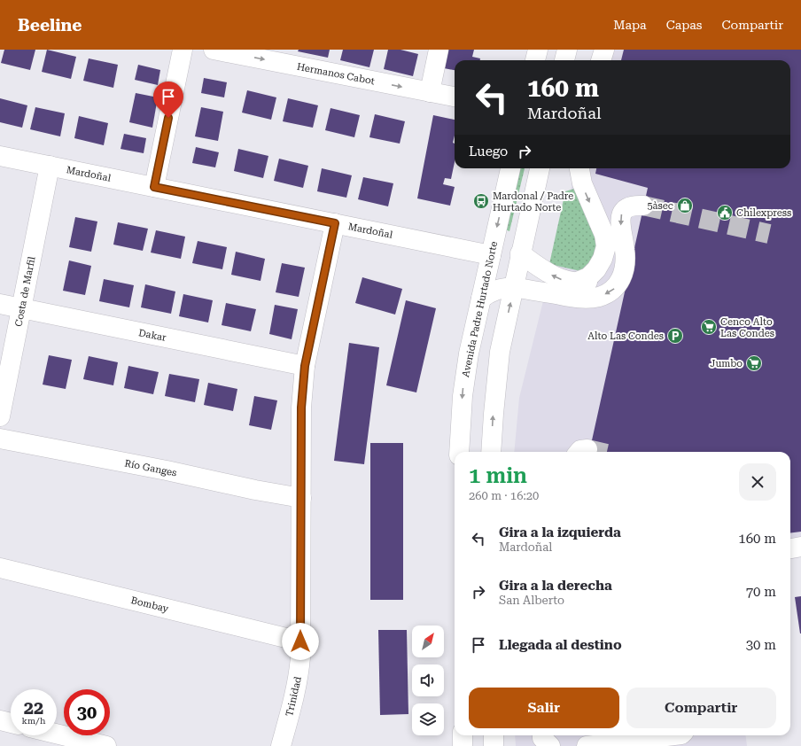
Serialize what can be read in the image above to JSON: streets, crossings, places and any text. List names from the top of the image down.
{
  "streets": {
    "street": [
      "Hermanos Cabot",
      "Mardoñal",
      "Costa de Marfil",
      "Avenida Padre Hurtado Norte",
      "Dakar",
      "Río Ganges",
      "Bombay",
      "Trinidad"
    ]
  },
  "crossings": [
    ["Mardoñal", "Costa de Marfil"],
    ["Mardoñal", "Avenida Padre Hurtado Norte"],
    ["Mardoñal", "Trinidad"],
    ["Costa de Marfil", "Dakar"],
    ["Dakar", "Trinidad"],
    ["Río Ganges", "Trinidad"],
    ["Bombay", "Trinidad"]
  ],
  "one_way": ["Hermanos Cabot"],
  "places": {
    "bus stop": ["Mardonal / Padre Hurtado Norte"],
    "shop": ["5àsec"],
    "public building": ["Chilexpress"],
    "supermarket": ["Cenco Alto Las Condes", "Jumbo"],
    "parking": ["Alto Las Condes"]
  },
  "north": "top right",
  "page": {
    "header": "Beeline",
    "nav": ["Mapa", "Capas", "Compartir"],
    "turn": ["160 m", "Mardoñal"],
    "then": "Luego",
    "heading": ["1 min", "260 m · 16:20"],
    "list": [
      {
        "name": "Gira a la izquierda",
        "note": "Mardoñal",
        "value": "160 m"
      },
      {
        "name": "Gira a la derecha",
        "note": "San Alberto",
        "value": "70 m"
      },
      {
        "name": "Llegada al destino",
        "value": "30 m"
      }
    ],
    "buttons": ["Salir", "Compartir"],
    "speed": "22 km/h",
    "limit": "30"
  }
}
